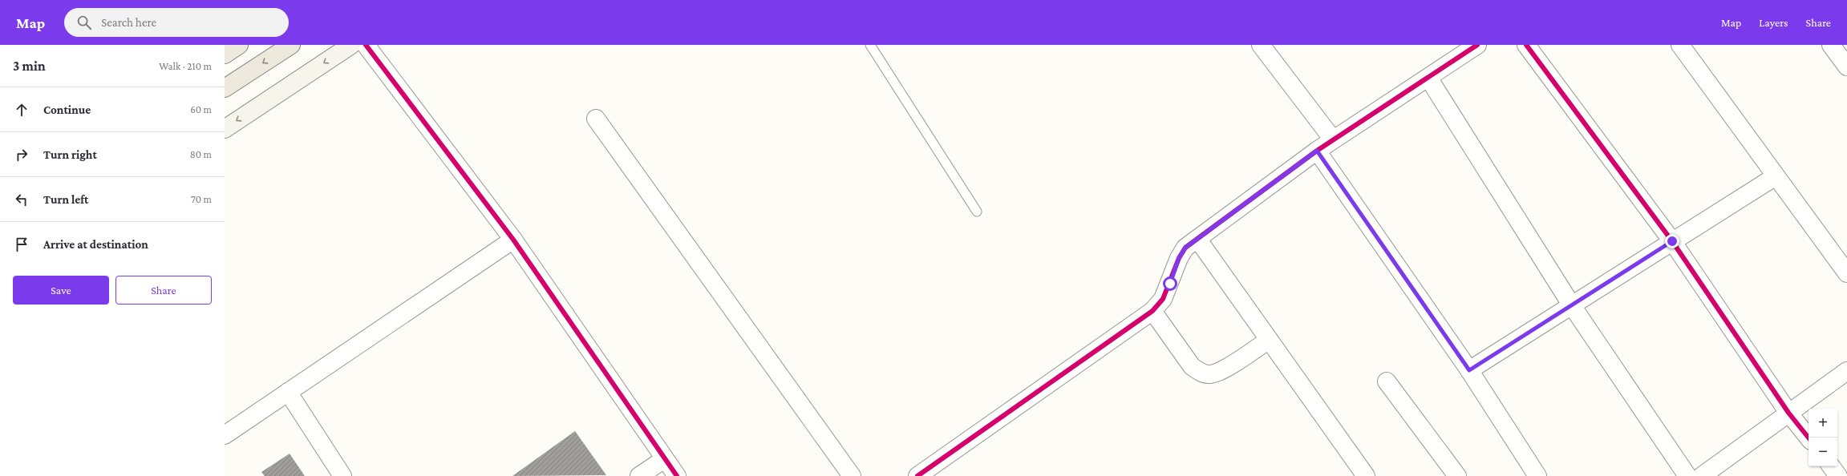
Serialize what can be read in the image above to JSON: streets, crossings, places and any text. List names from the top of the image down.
{
  "page": {
    "header": "Map",
    "search": "Search here",
    "nav": ["Map", "Layers", "Share"],
    "heading": ["3 min", "Walk · 210 m"],
    "list": [
      ["Continue", "60 m"],
      ["Turn right", "80 m"],
      ["Turn left", "70 m"],
      "Arrive at destination"
    ],
    "buttons": ["Save", "Share"],
    "map_buttons": ["+", "−"]
  }
}
